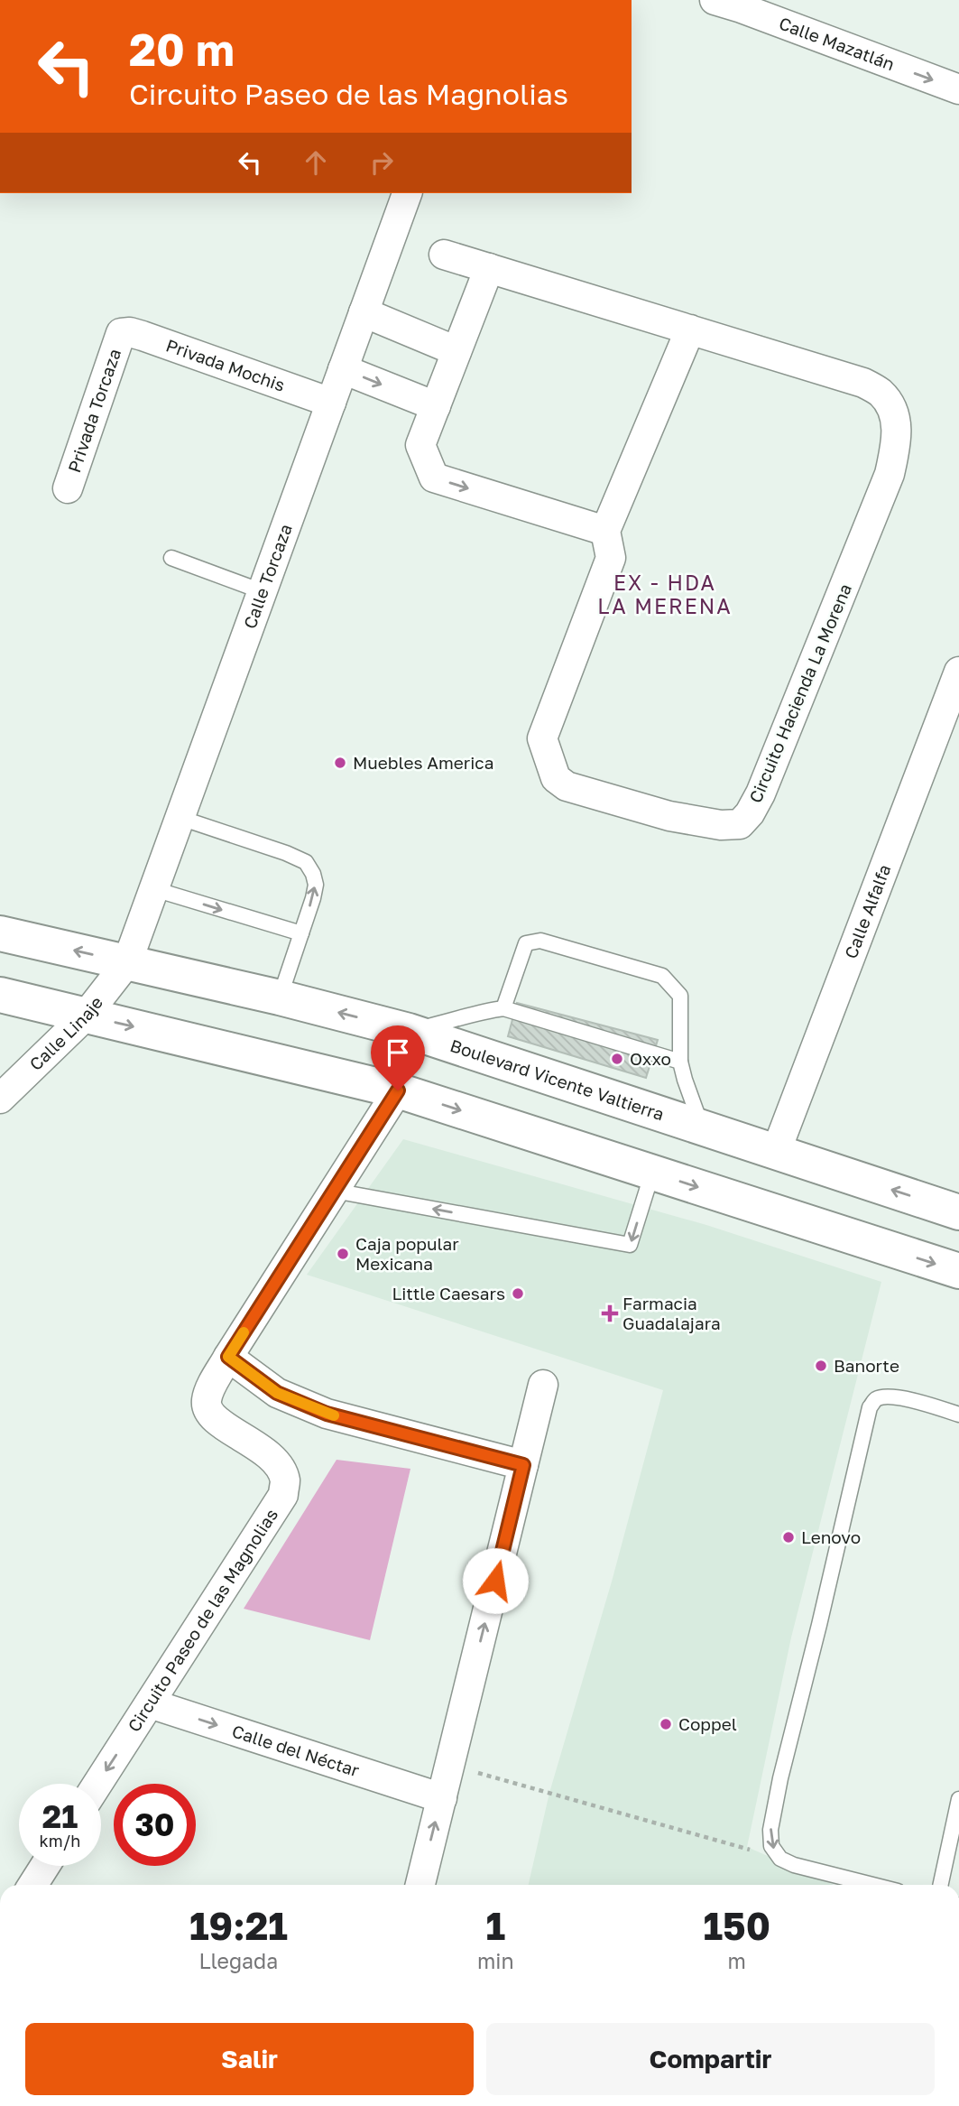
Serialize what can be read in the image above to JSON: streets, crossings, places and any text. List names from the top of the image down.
{
  "streets": {
    "main road": ["Boulevard Vicente Valtierra"],
    "street": [
      "Calle Mazatlán",
      "Privada Mochis",
      "Privada Torcaza",
      "Calle Torcaza",
      "Circuito Hacienda La Morena",
      "Calle Alfalfa",
      "Calle Linaje",
      "Circuito Paseo de las Magnolias",
      "Calle del Néctar"
    ]
  },
  "crossings": [
    ["Privada Mochis", "Privada Torcaza"],
    ["Privada Mochis", "Calle Torcaza"],
    ["Calle Torcaza", "Calle Linaje"],
    ["Calle Torcaza", "Boulevard Vicente Valtierra"],
    ["Calle Alfalfa", "Boulevard Vicente Valtierra"],
    ["Calle Linaje", "Boulevard Vicente Valtierra"],
    ["Circuito Paseo de las Magnolias", "Calle del Néctar"]
  ],
  "one_way": ["Calle Mazatlán", "Calle del Néctar"],
  "districts": ["EX - HDA LA MERENA"],
  "places": {
    "other": [
      "Muebles America",
      "Oxxo",
      "Caja popular Mexicana",
      "Little Caesars",
      "Banorte",
      "Lenovo",
      "Coppel"
    ],
    "health": ["Farmacia Guadalajara"]
  },
  "page": {
    "turn": ["20 m", "Circuito Paseo de las Magnolias"],
    "speed": "21 km/h",
    "limit": "30",
    "eta": [
      "19:21",
      "Llegada",
      "1",
      "min",
      "150",
      "m"
    ],
    "buttons": ["Salir", "Compartir"]
  }
}
